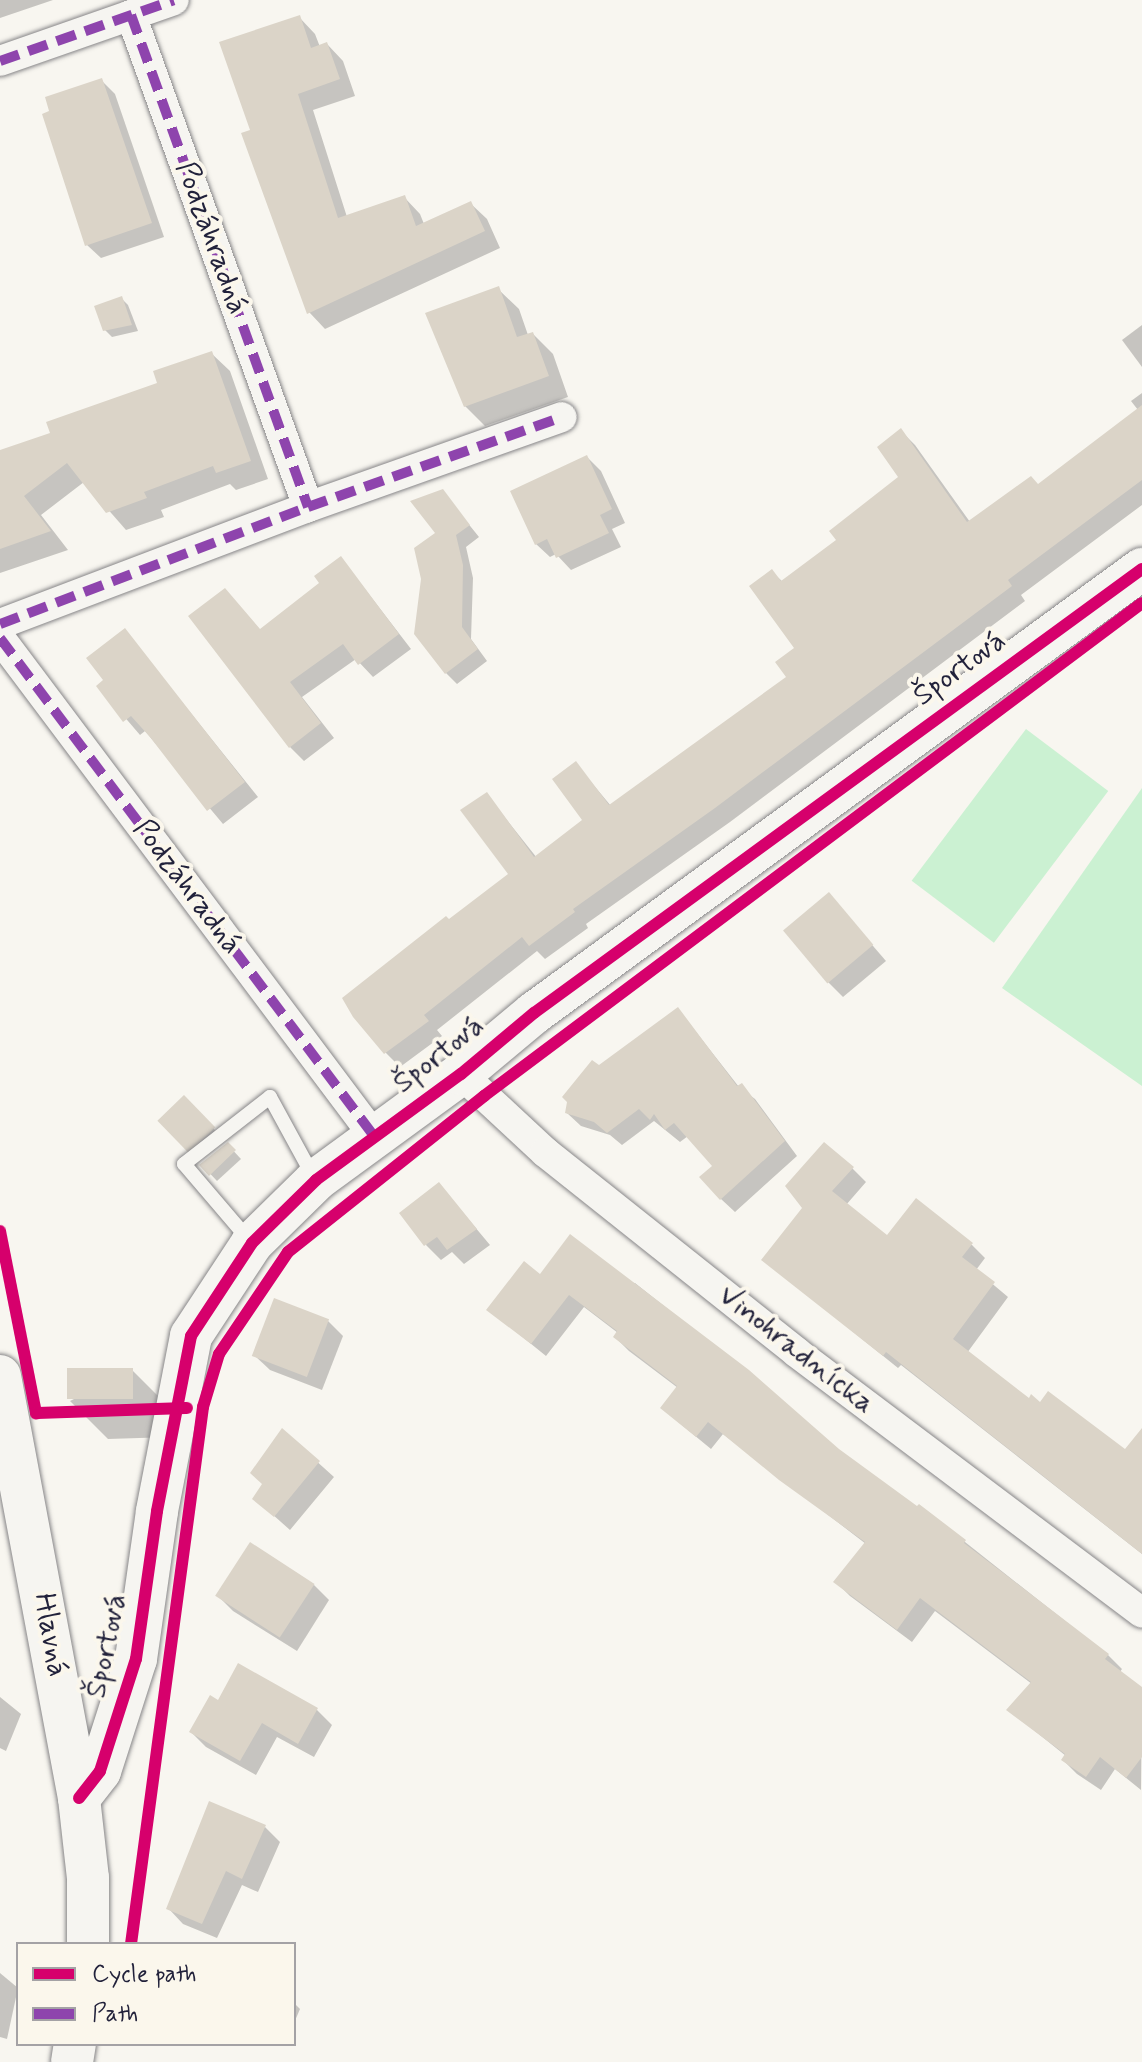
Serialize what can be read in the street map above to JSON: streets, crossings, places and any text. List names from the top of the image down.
{
  "streets": {
    "street": [
      "Podzáhradná",
      "Športová",
      "Vinohradnícka",
      "Hlavná"
    ]
  },
  "crossings": [
    ["Podzáhradná", "Športová"],
    ["Športová", "Vinohradnícka"],
    ["Športová", "Hlavná"]
  ],
  "legend": ["Cycle path", "Path"]
}
